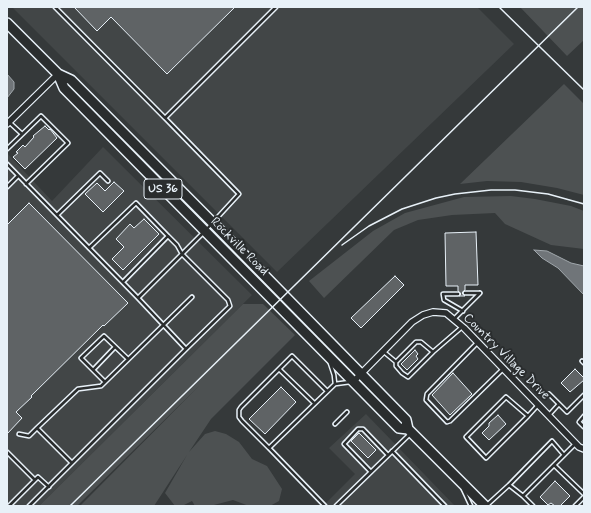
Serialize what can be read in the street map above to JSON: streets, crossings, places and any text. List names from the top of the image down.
{
  "streets": {
    "main road": ["US 36", "Rockville Road"],
    "street": ["Country Village Drive"]
  },
  "crossings": [
    ["Rockville Road", "Country Village Drive"]
  ]
}
